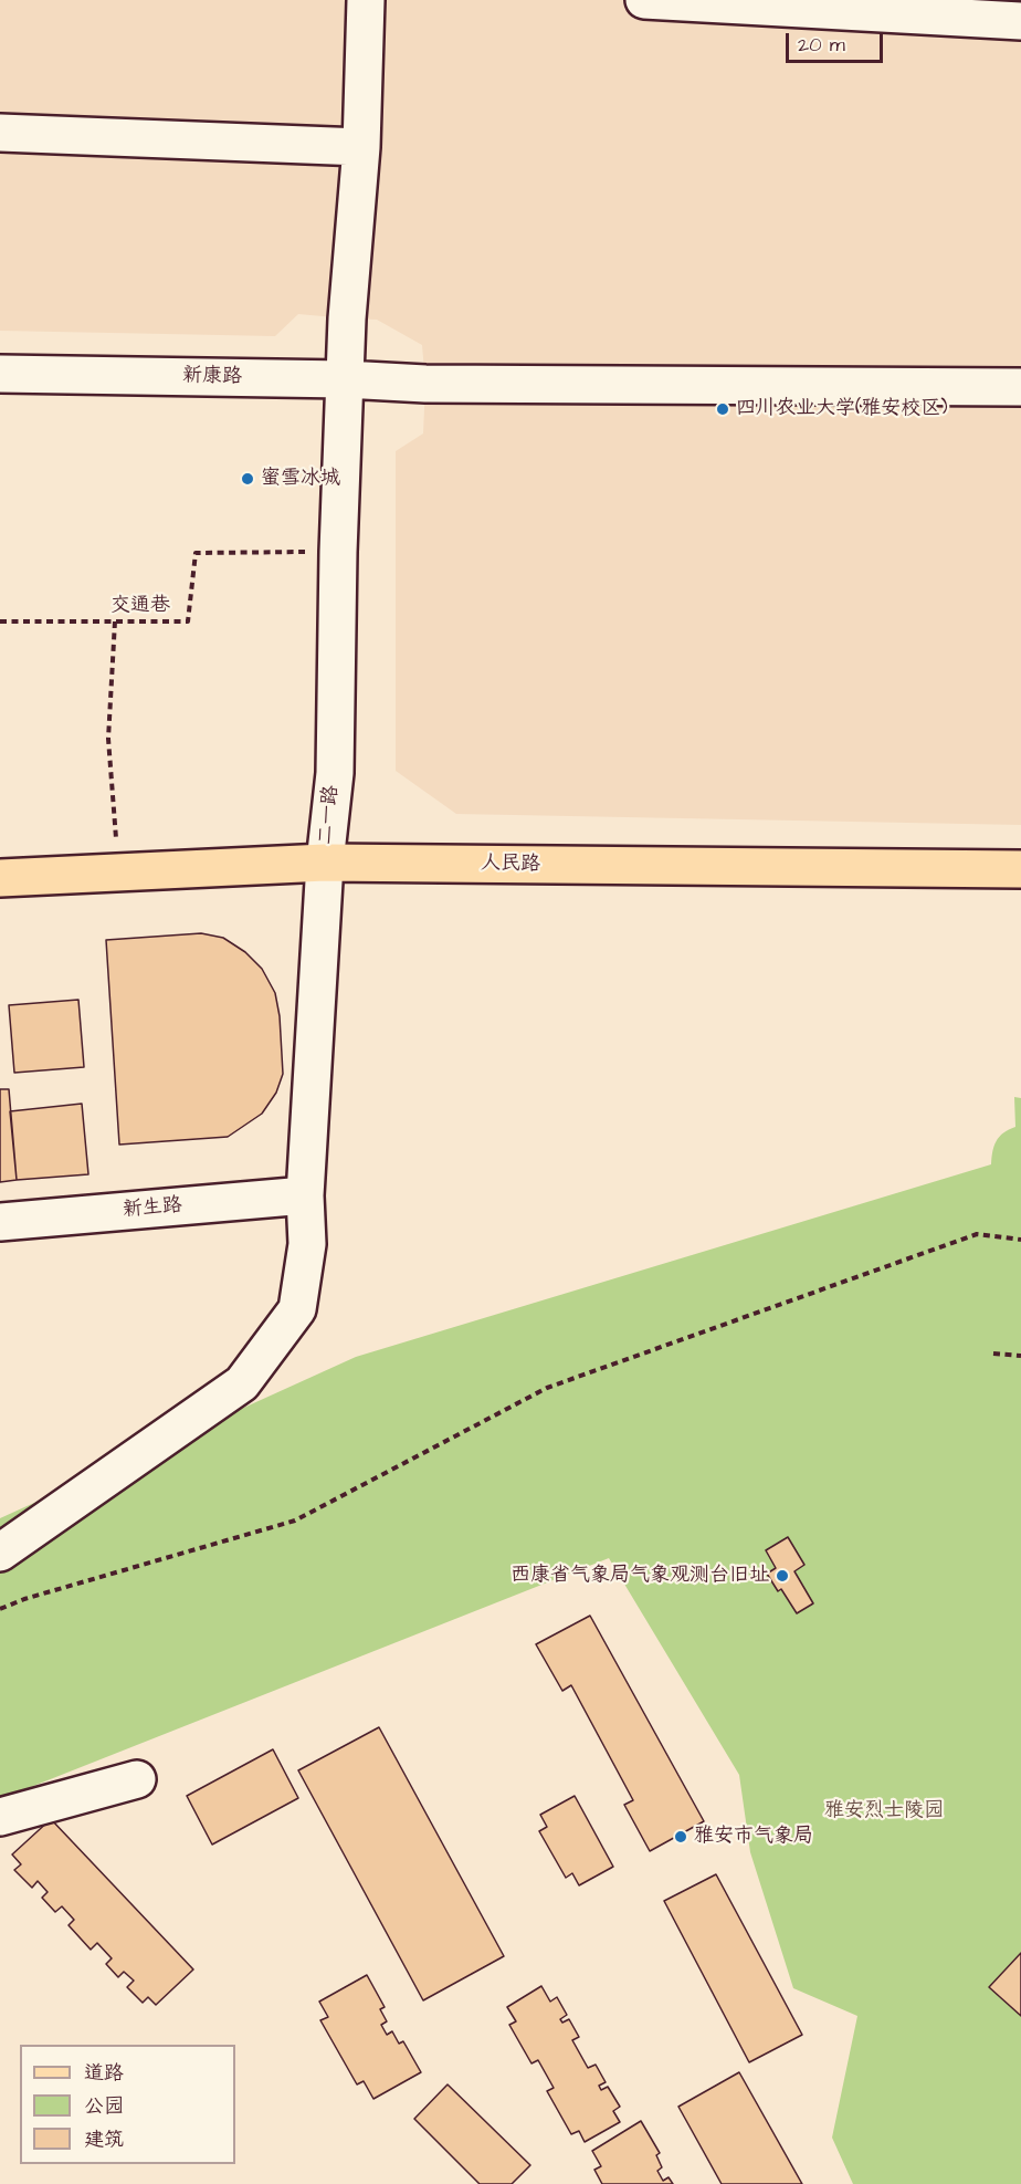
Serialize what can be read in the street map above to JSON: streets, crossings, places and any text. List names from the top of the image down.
{
  "streets": {
    "main road": ["人民路"],
    "street": ["新康路", "二一路", "新生路"],
    "path": ["交通巷"]
  },
  "crossings": [
    ["新康路", "二一路"],
    ["交通巷", "二一路"],
    ["二一路", "人民路"],
    ["二一路", "新生路"]
  ],
  "parks": ["雅安烈士陵园"],
  "places": [
    "四川农业大学(雅安校区)",
    "蜜雪冰城",
    "西康省气象局气象观测台旧址",
    "雅安市气象局"
  ],
  "legend": ["道路", "公园", "建筑"],
  "scale_bar": "20 m"
}
